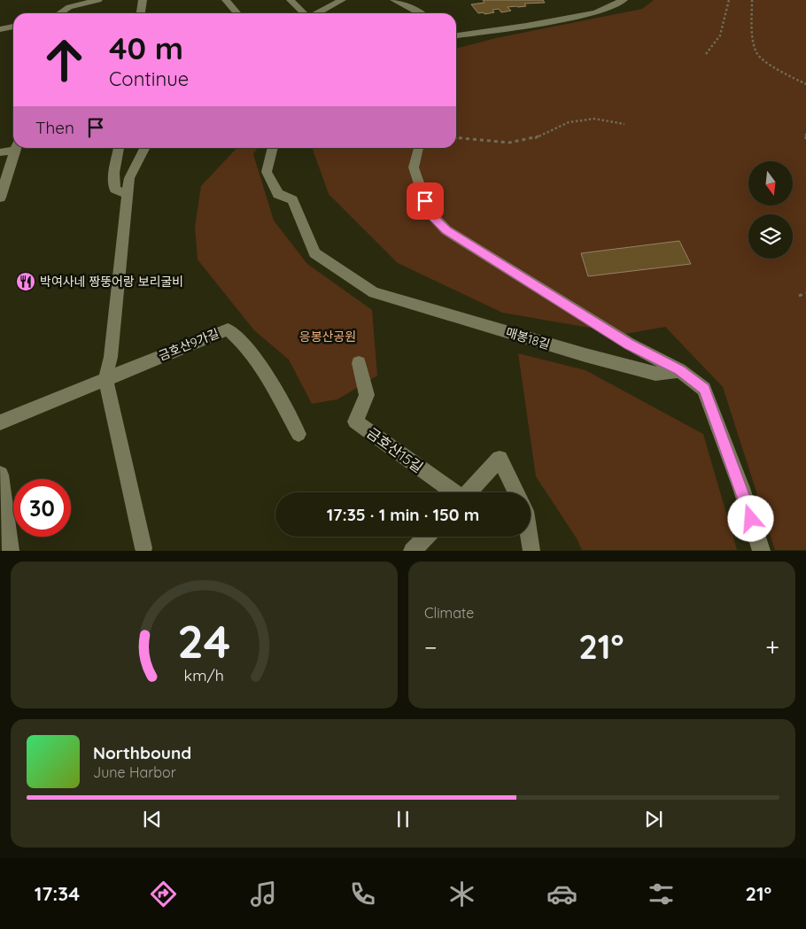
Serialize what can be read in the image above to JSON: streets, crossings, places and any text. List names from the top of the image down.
{
  "streets": {
    "street": ["매봉18길", "금호산9가길", "금호산15길"]
  },
  "parks": ["응봉산공원"],
  "places": {
    "restaurant": ["박여사네 짱뚱어랑 보리굴비"]
  },
  "north": "bottom",
  "page": {
    "turn": ["40 m", "Continue"],
    "then": "Then",
    "limit": "30",
    "trip": "17:35 · 1 min · 150 m",
    "tile": "Climate",
    "heat": ["−", "21°", "+"],
    "song": ["Northbound", "June Harbor"],
    "tabs": ["17:34", "21°"],
    "gauge": ["24", "km/h"]
  }
}
